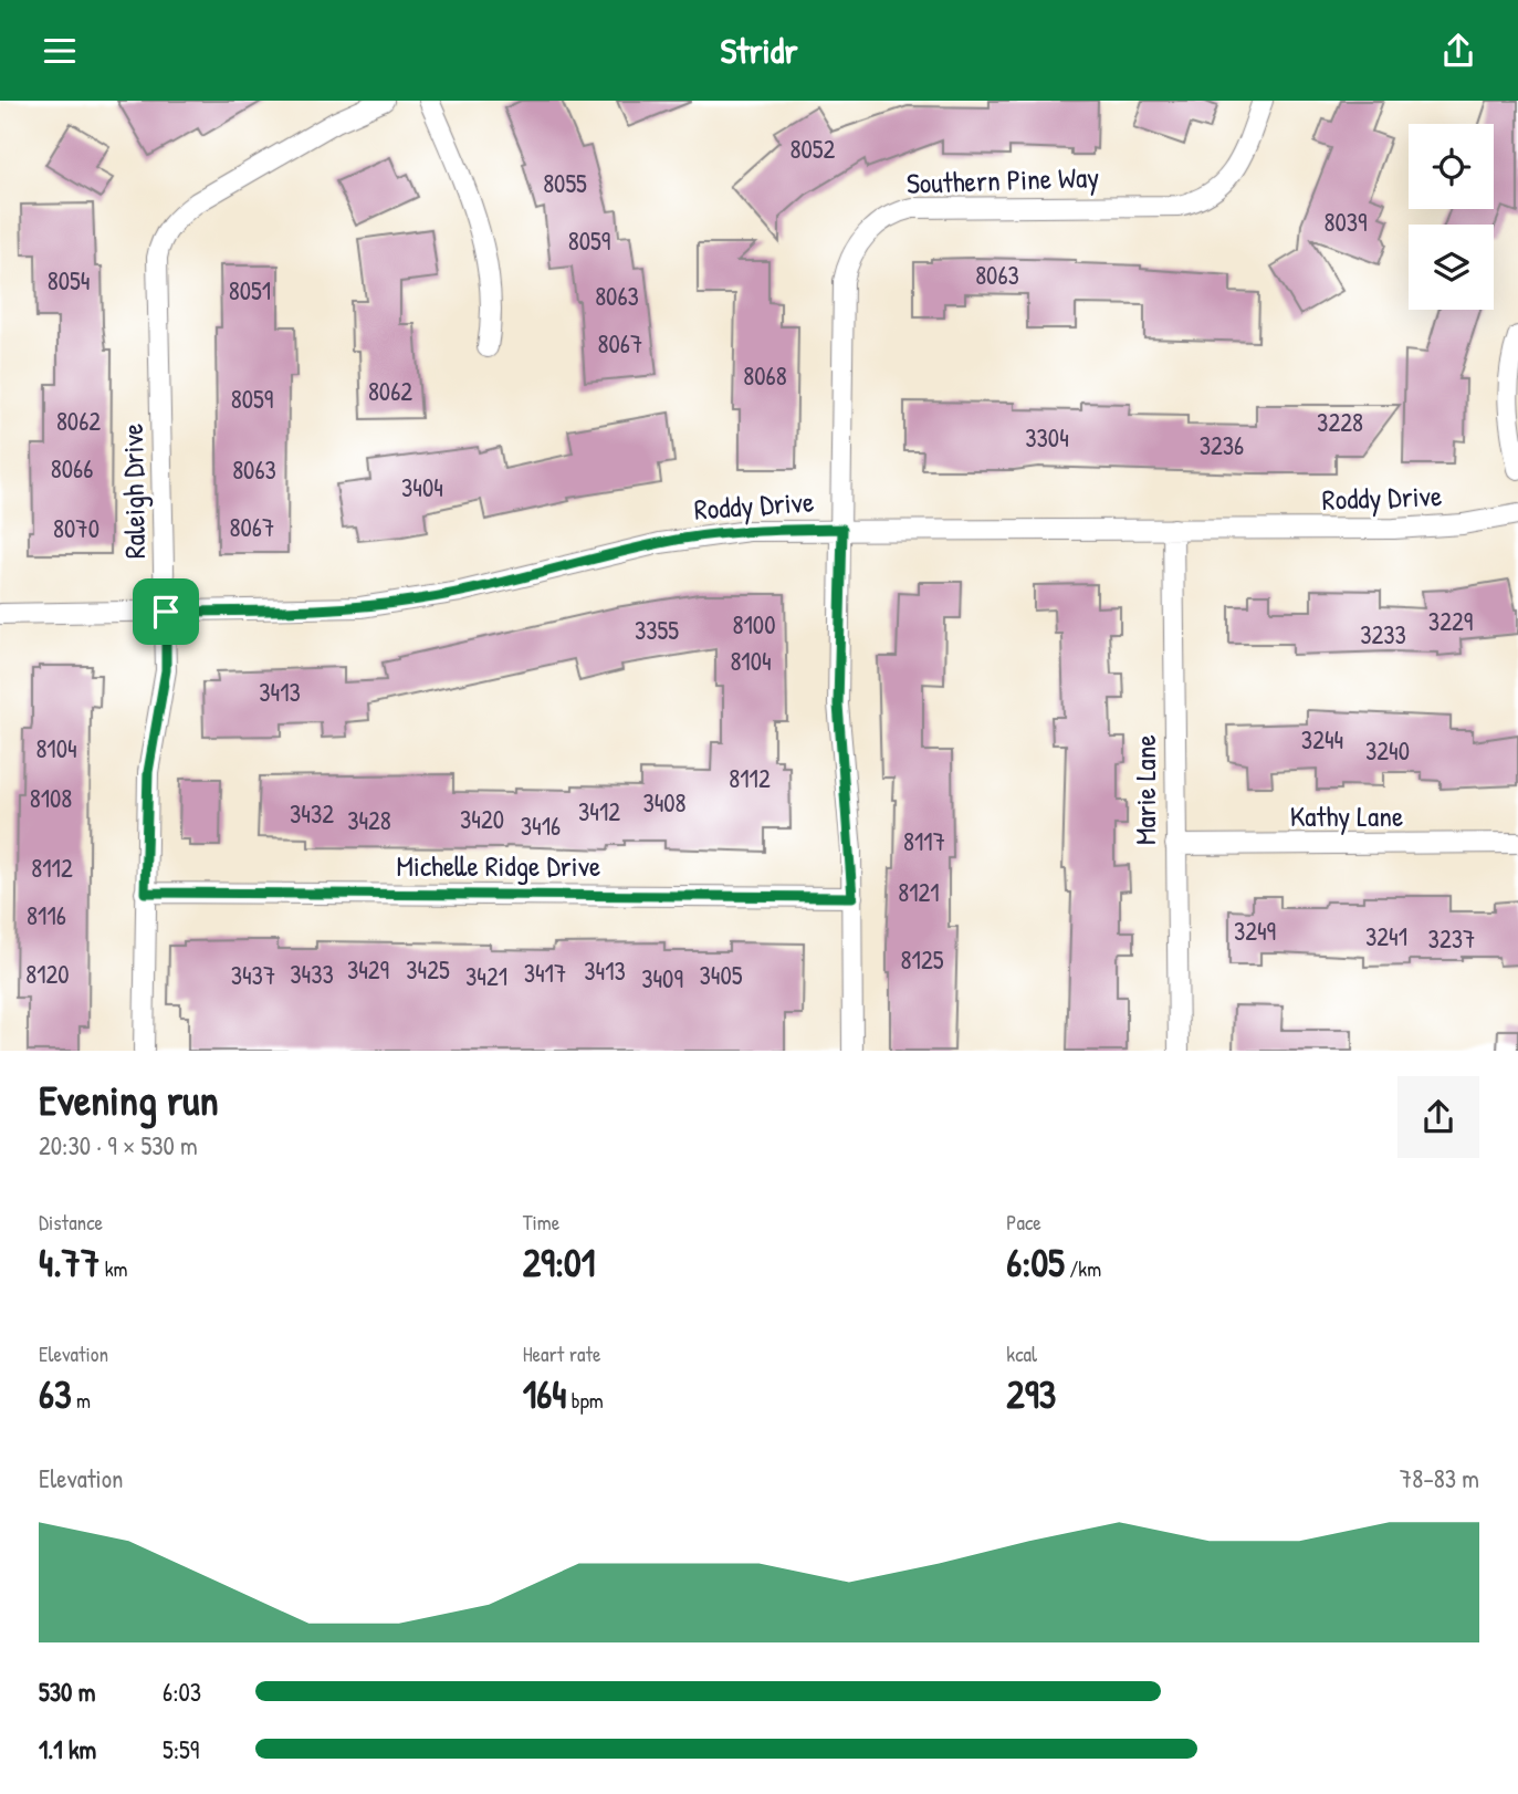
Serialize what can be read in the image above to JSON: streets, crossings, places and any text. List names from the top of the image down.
{
  "streets": {
    "street": [
      "Southern Pine Way",
      "Raleigh Drive",
      "Roddy Drive",
      "Marie Lane",
      "Kathy Lane",
      "Michelle Ridge Drive"
    ]
  },
  "crossings": [
    ["Southern Pine Way", "Roddy Drive"],
    ["Southern Pine Way", "Michelle Ridge Drive"],
    ["Raleigh Drive", "Roddy Drive"],
    ["Raleigh Drive", "Michelle Ridge Drive"],
    ["Roddy Drive", "Marie Lane"],
    ["Marie Lane", "Kathy Lane"]
  ],
  "house_numbers": [
    "8052",
    "8055",
    "8039",
    "8059",
    "8063",
    "8054",
    "8051",
    "8063",
    "8067",
    "8068",
    "8062",
    "8059",
    "8062",
    "3228",
    "3304",
    "3236",
    "8066",
    "8063",
    "3404",
    "8067",
    "8070",
    "3229",
    "8100",
    "3355",
    "3233",
    "8104",
    "3413",
    "3244",
    "8104",
    "3240",
    "8112",
    "8108",
    "3408",
    "3412",
    "3432",
    "3420",
    "3428",
    "3416",
    "8117",
    "8112",
    "8121",
    "8116",
    "3249",
    "3241",
    "3237",
    "8125",
    "3429",
    "3425",
    "3413",
    "3417",
    "8120",
    "3433",
    "3437",
    "3405",
    "3421",
    "3409"
  ],
  "page": {
    "header": "Stridr",
    "heading": ["Evening run", "20:30 · 9 × 530 m"],
    "stats": [
      ["Distance", "4.77 km"],
      ["Time", "29:01"],
      ["Pace", "6:05 /km"],
      ["Elevation", "63 m"],
      ["Heart rate", "164 bpm"],
      ["kcal", "293"]
    ],
    "chart": ["Elevation", "78–83 m"],
    "list": [
      {
        "name": "530 m",
        "note": "6:03"
      },
      {
        "name": "1.1 km",
        "note": "5:59"
      }
    ]
  }
}
